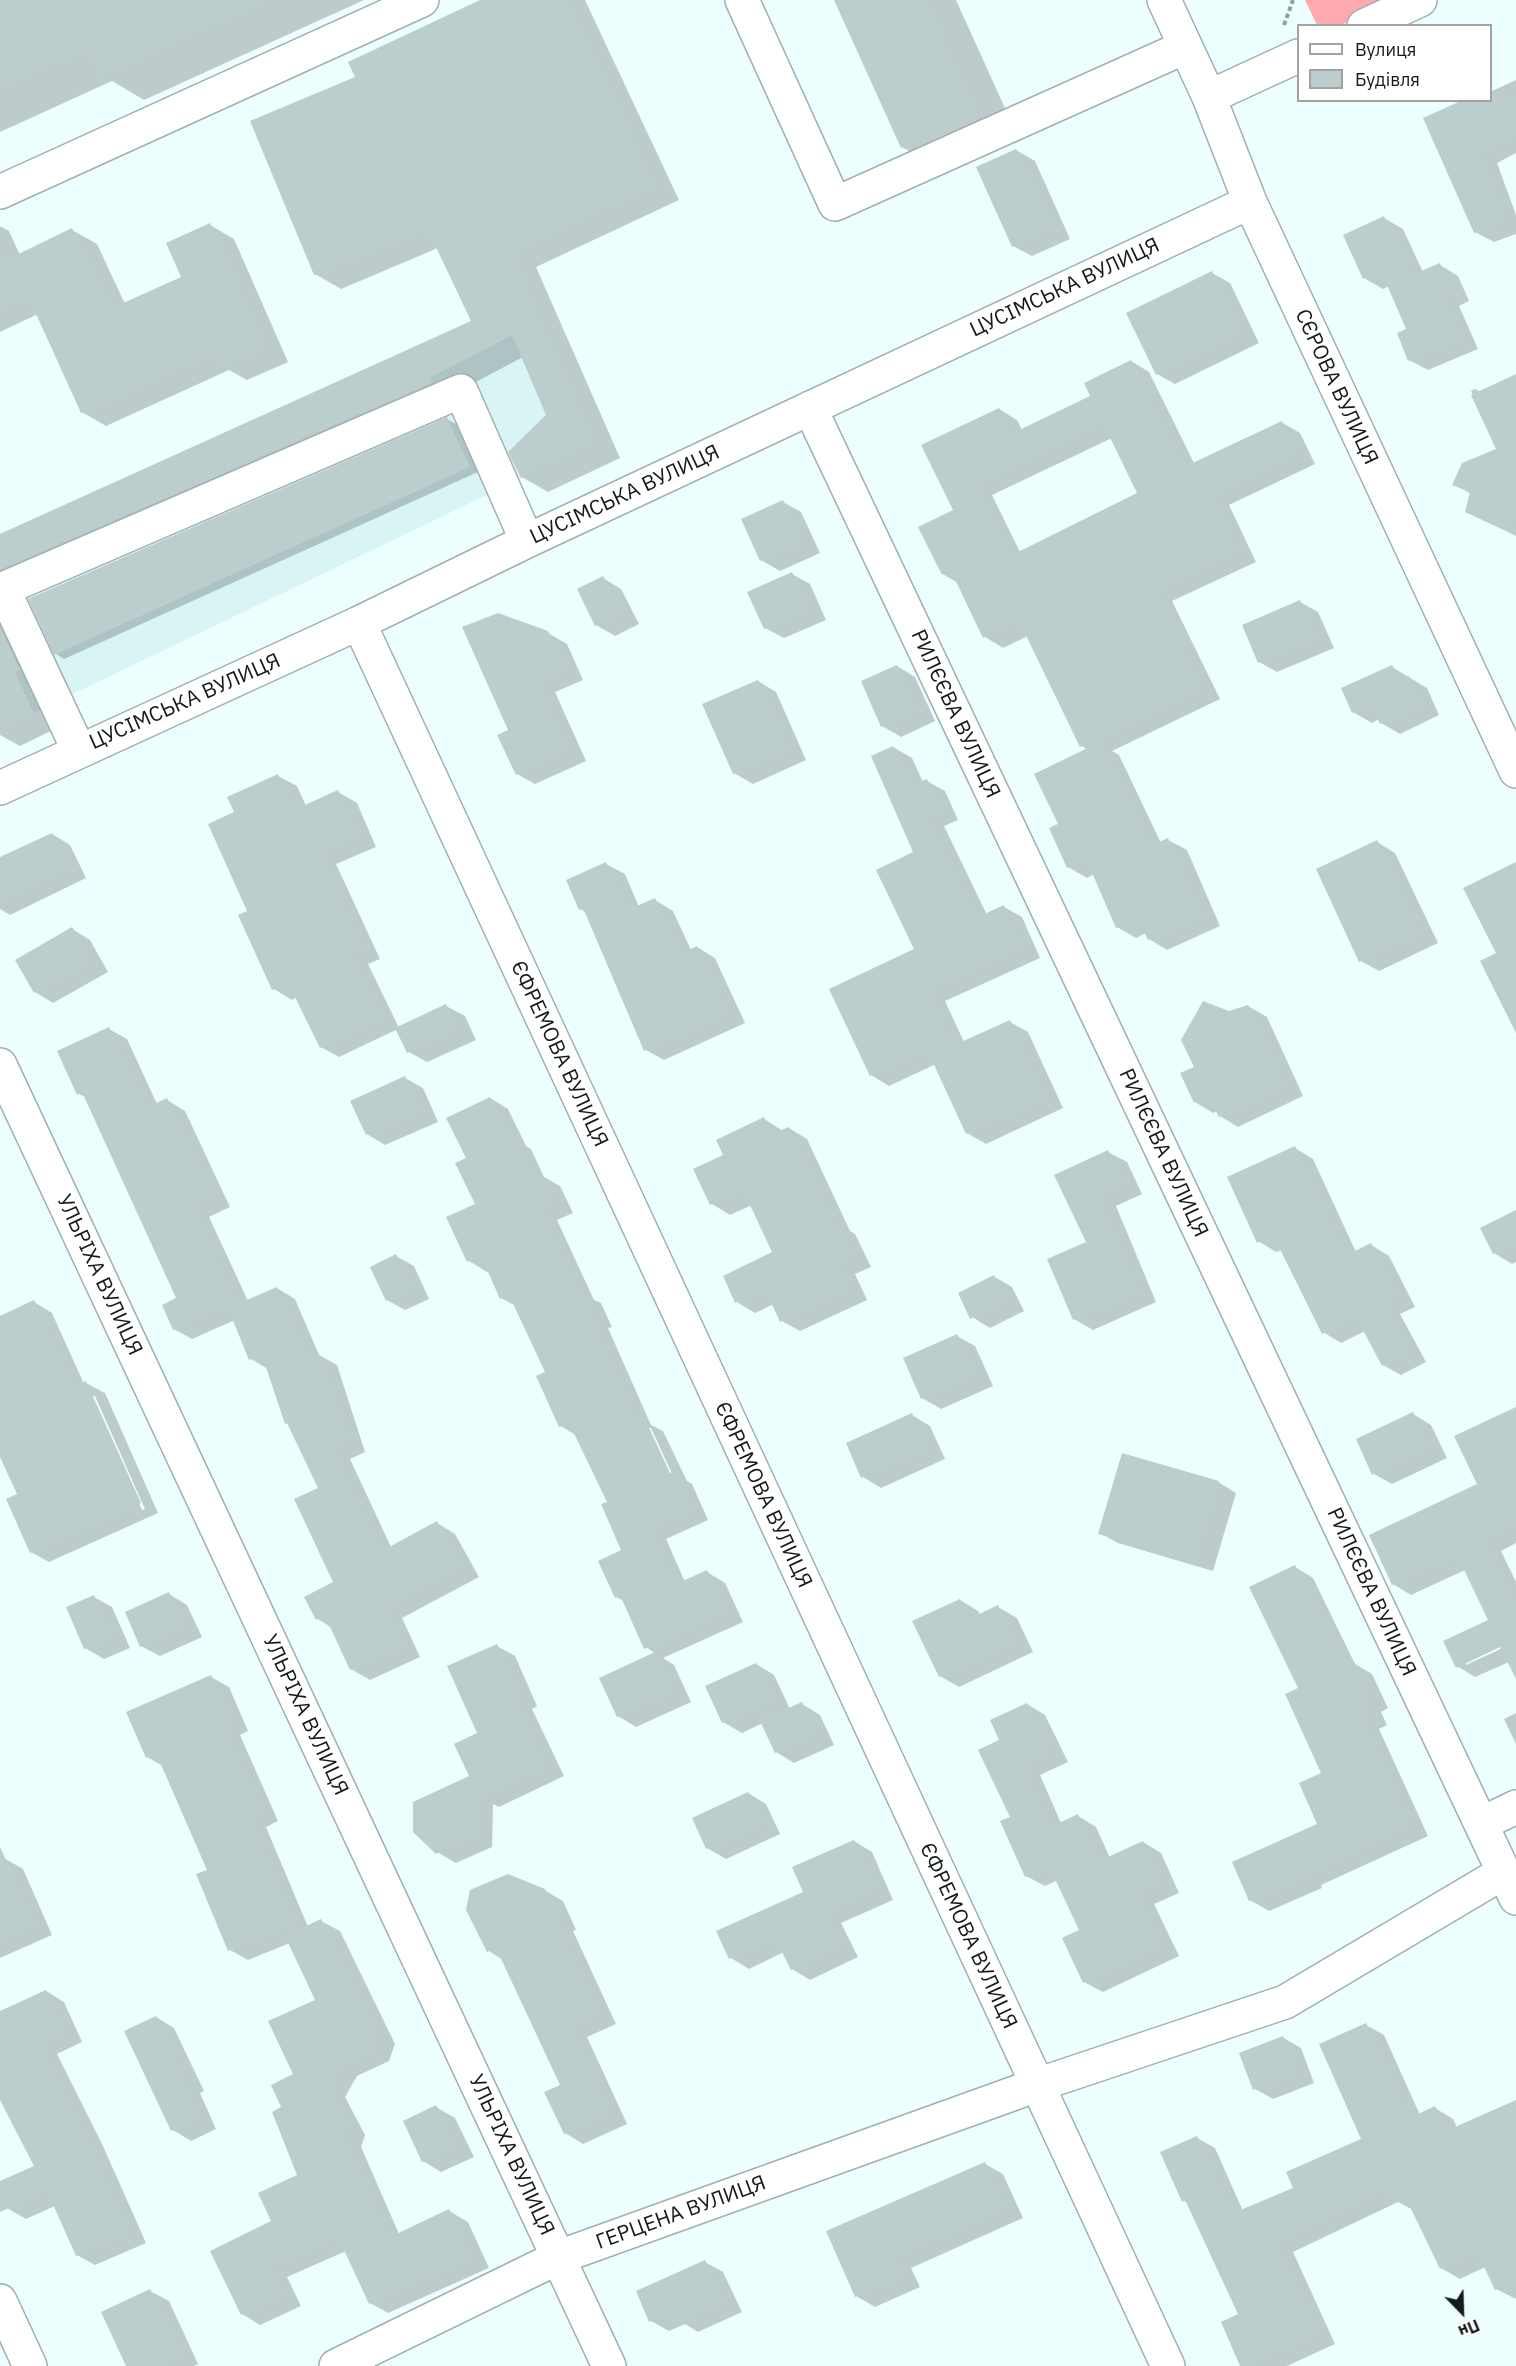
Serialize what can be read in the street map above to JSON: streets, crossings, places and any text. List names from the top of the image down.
{
  "streets": {
    "street": [
      "ЦУСІМСЬКА ВУЛИЦЯ",
      "СЄРОВА ВУЛИЦЯ",
      "РИЛЄЄВА ВУЛИЦЯ",
      "ЄФРЕМОВА ВУЛИЦЯ",
      "УЛЬРІХА ВУЛИЦЯ",
      "ГЕРЦЕНА ВУЛИЦЯ"
    ]
  },
  "crossings": [
    ["ЦУСІМСЬКА ВУЛИЦЯ", "СЄРОВА ВУЛИЦЯ"],
    ["ЦУСІМСЬКА ВУЛИЦЯ", "РИЛЄЄВА ВУЛИЦЯ"],
    ["ЦУСІМСЬКА ВУЛИЦЯ", "ЄФРЕМОВА ВУЛИЦЯ"],
    ["РИЛЄЄВА ВУЛИЦЯ", "ГЕРЦЕНА ВУЛИЦЯ"],
    ["ЄФРЕМОВА ВУЛИЦЯ", "ГЕРЦЕНА ВУЛИЦЯ"],
    ["УЛЬРІХА ВУЛИЦЯ", "ГЕРЦЕНА ВУЛИЦЯ"]
  ],
  "legend": ["Вулиця", "Будівля"],
  "north": "bottom right"
}
